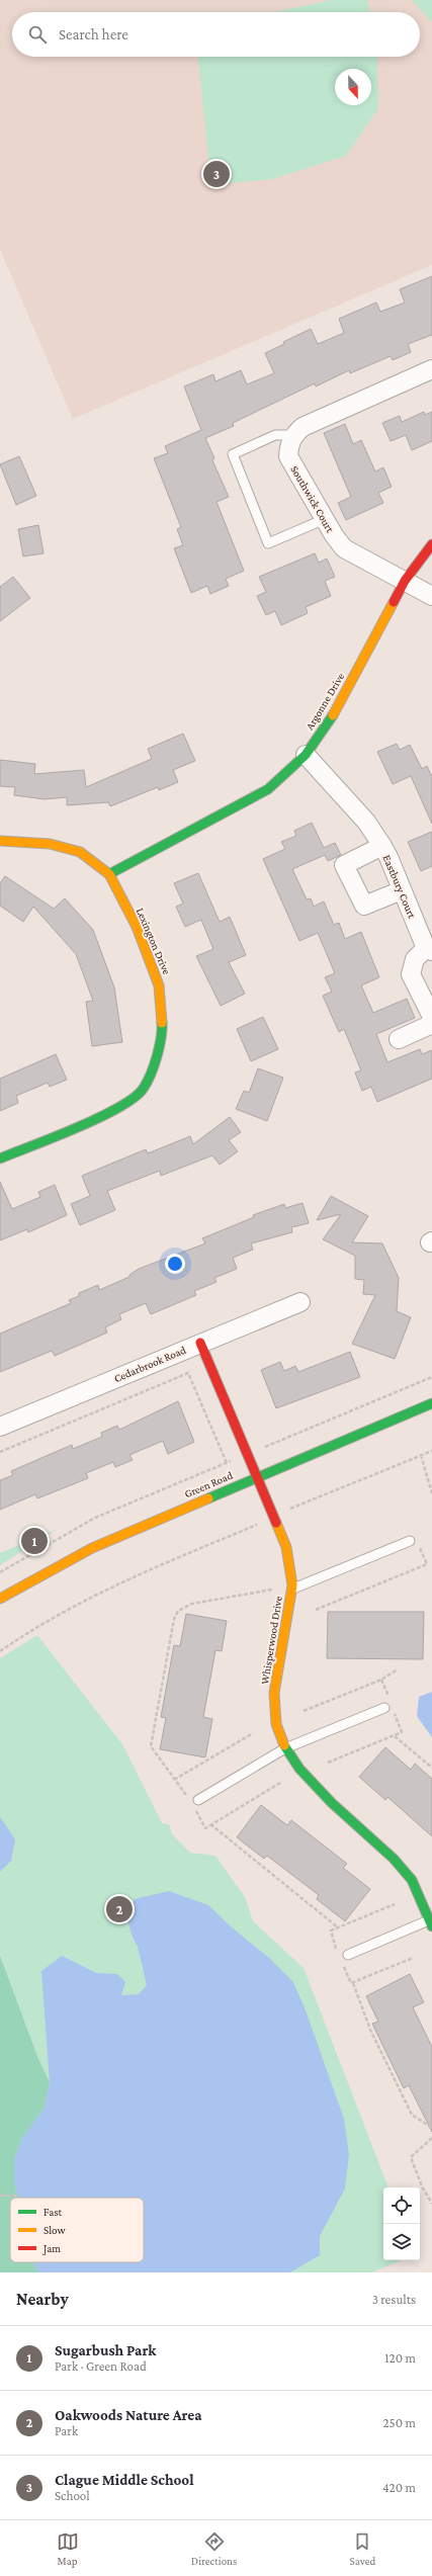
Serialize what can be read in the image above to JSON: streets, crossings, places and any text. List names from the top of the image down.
{
  "streets": {
    "street": [
      "Southwick Court",
      "Argonne Drive",
      "Eastbury Court",
      "Lexington Drive",
      "Cedarbrook Road",
      "Green Road",
      "Whisperwood Drive"
    ]
  },
  "crossings": [
    ["Southwick Court", "Argonne Drive"],
    ["Argonne Drive", "Eastbury Court"],
    ["Argonne Drive", "Lexington Drive"],
    ["Cedarbrook Road", "Whisperwood Drive"],
    ["Green Road", "Whisperwood Drive"]
  ],
  "legend": ["Fast", "Slow", "Jam"],
  "north": "bottom",
  "page": {
    "search": "Search here",
    "pins": ["3", "1", "2"],
    "heading": ["Nearby", "3 results"],
    "list": [
      {
        "mark": "1",
        "name": "Sugarbush Park",
        "note": "Park · Green Road",
        "value": "120 m"
      },
      {
        "mark": "2",
        "name": "Oakwoods Nature Area",
        "note": "Park",
        "value": "250 m"
      },
      {
        "mark": "3",
        "name": "Clague Middle School",
        "note": "School",
        "value": "420 m"
      }
    ],
    "nav": ["Map", "Directions", "Saved"]
  }
}
